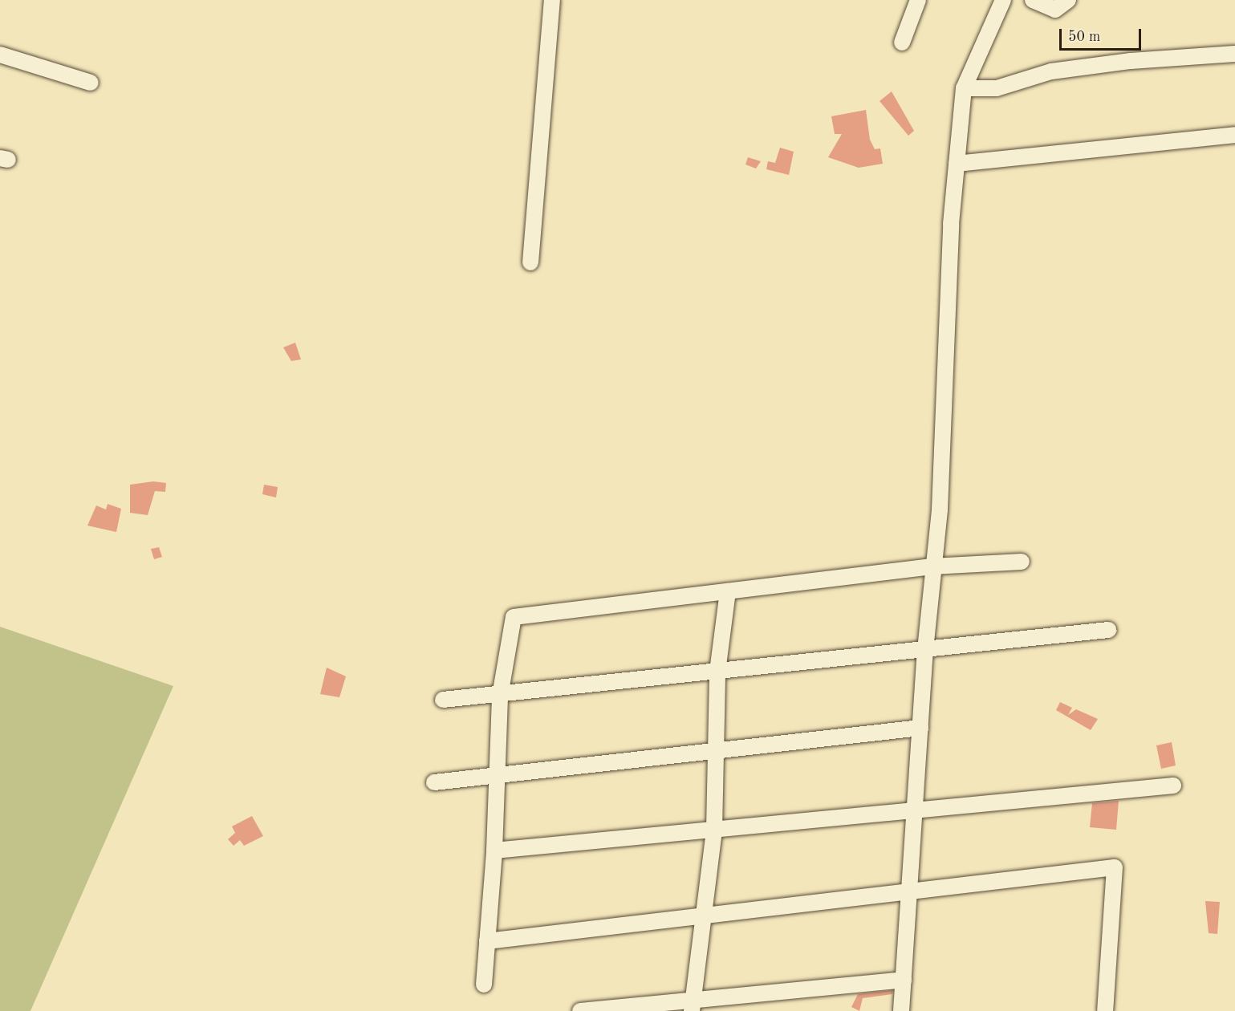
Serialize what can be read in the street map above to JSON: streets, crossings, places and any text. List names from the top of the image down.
{
  "scale_bar": "50 m"
}
